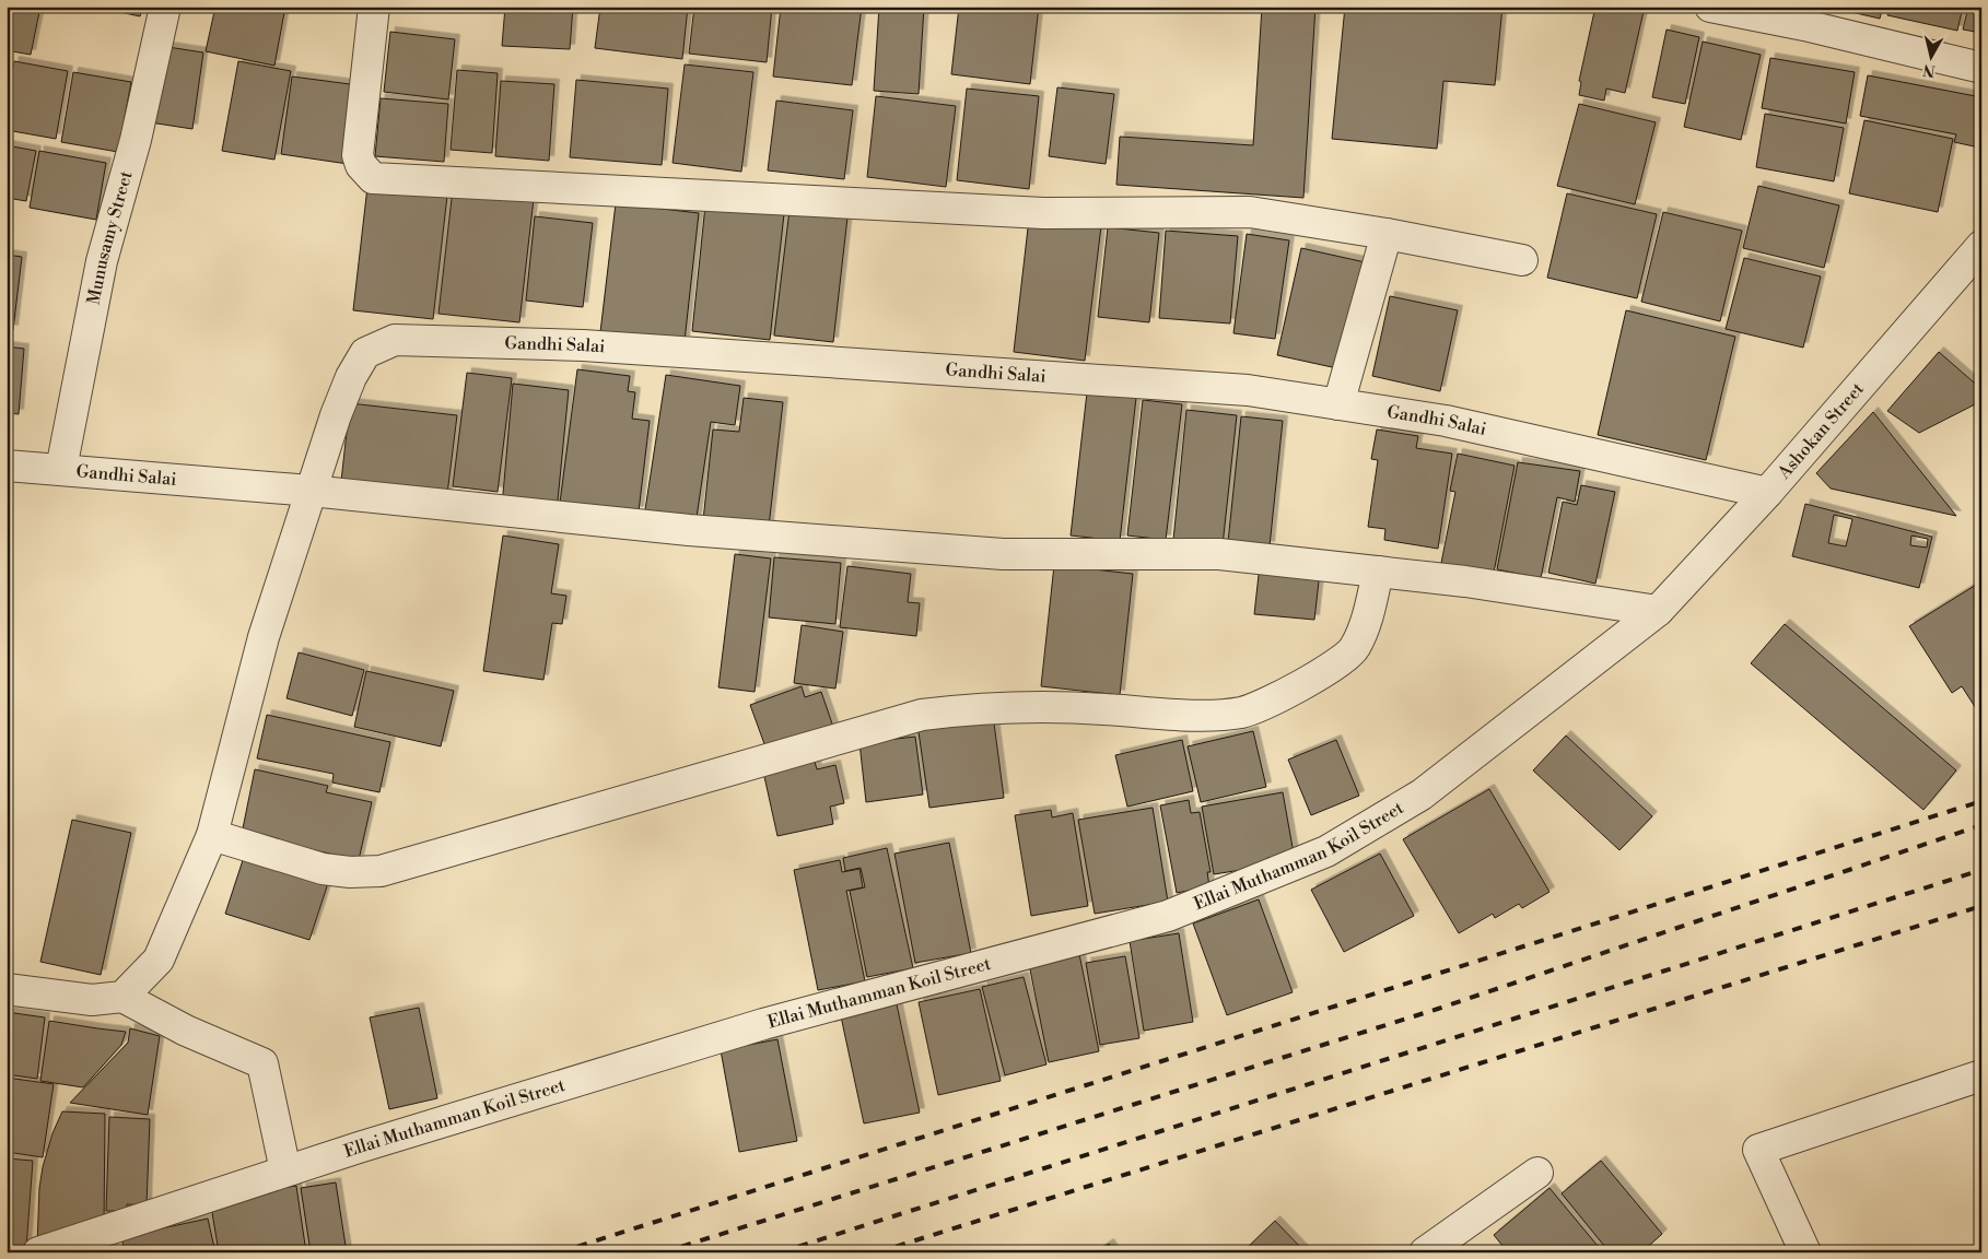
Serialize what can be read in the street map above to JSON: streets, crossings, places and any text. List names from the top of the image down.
{
  "streets": {
    "street": [
      "Munusamy Street",
      "Gandhi Salai",
      "Ashokan Street",
      "Ellai Muthamman Koil Street"
    ]
  },
  "crossings": [
    ["Munusamy Street", "Gandhi Salai"],
    ["Gandhi Salai", "Ashokan Street"],
    ["Gandhi Salai", "Ellai Muthamman Koil Street"],
    ["Ashokan Street", "Ellai Muthamman Koil Street"]
  ],
  "north": "bottom"
}
